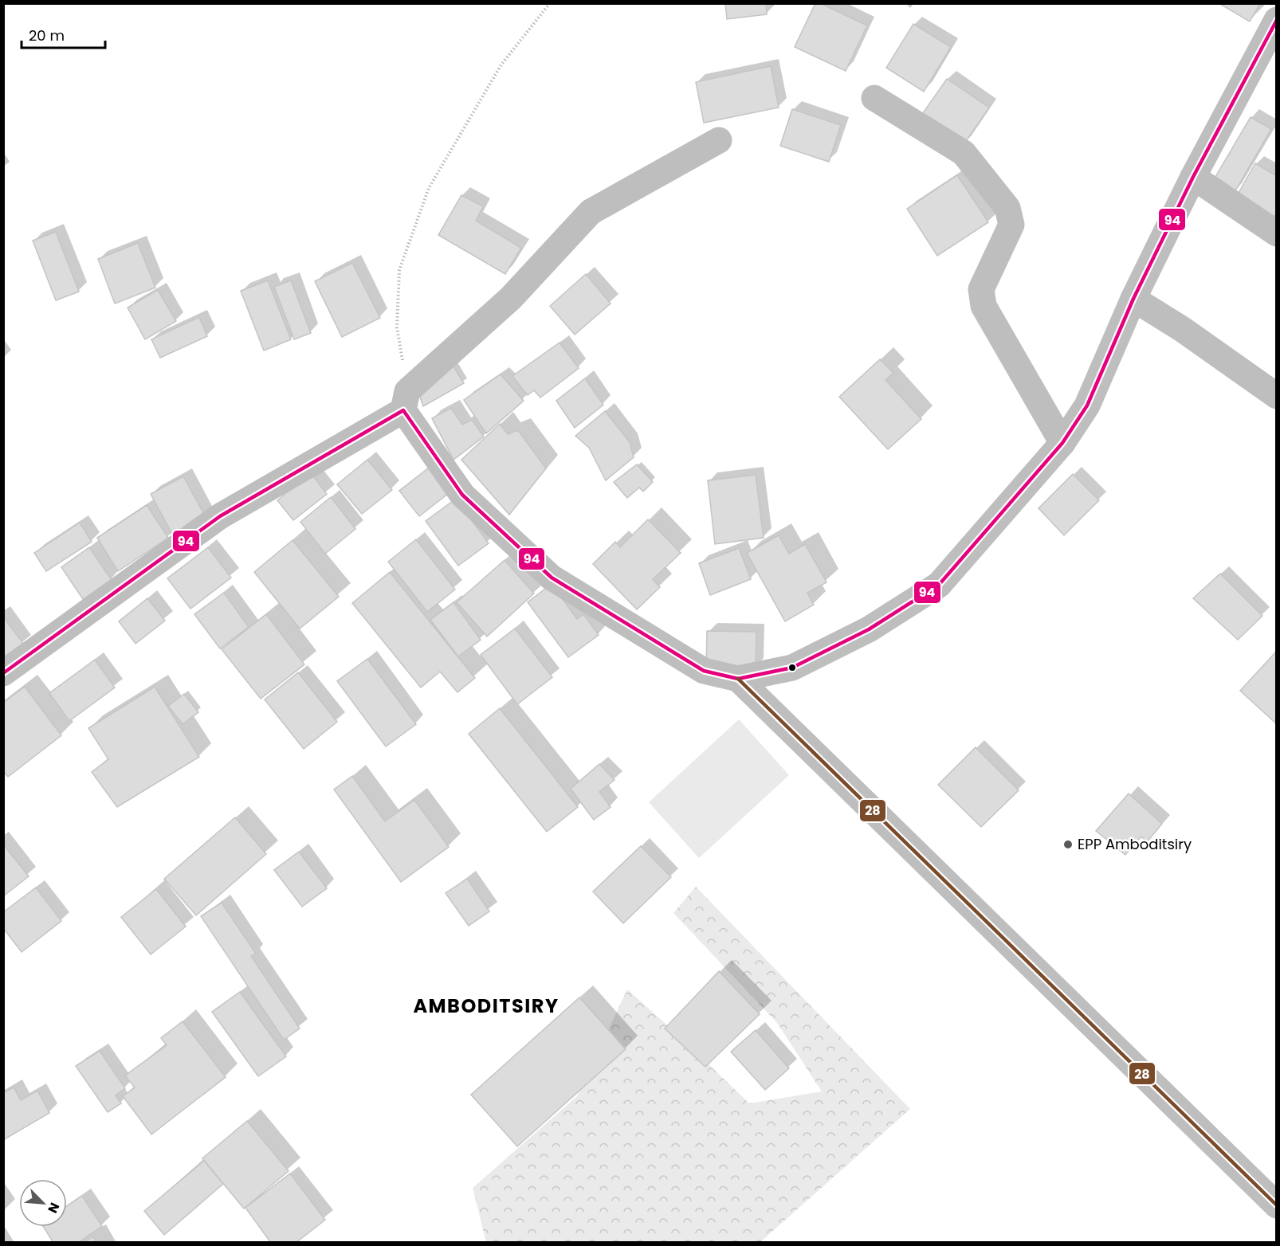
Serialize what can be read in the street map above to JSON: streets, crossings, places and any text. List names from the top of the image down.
{
  "districts": ["AMBODITSIRY"],
  "places": ["EPP Amboditsiry"],
  "lines": ["transit line 94", "transit line 28"],
  "scale_bar": "20 m",
  "north": "bottom right"
}
